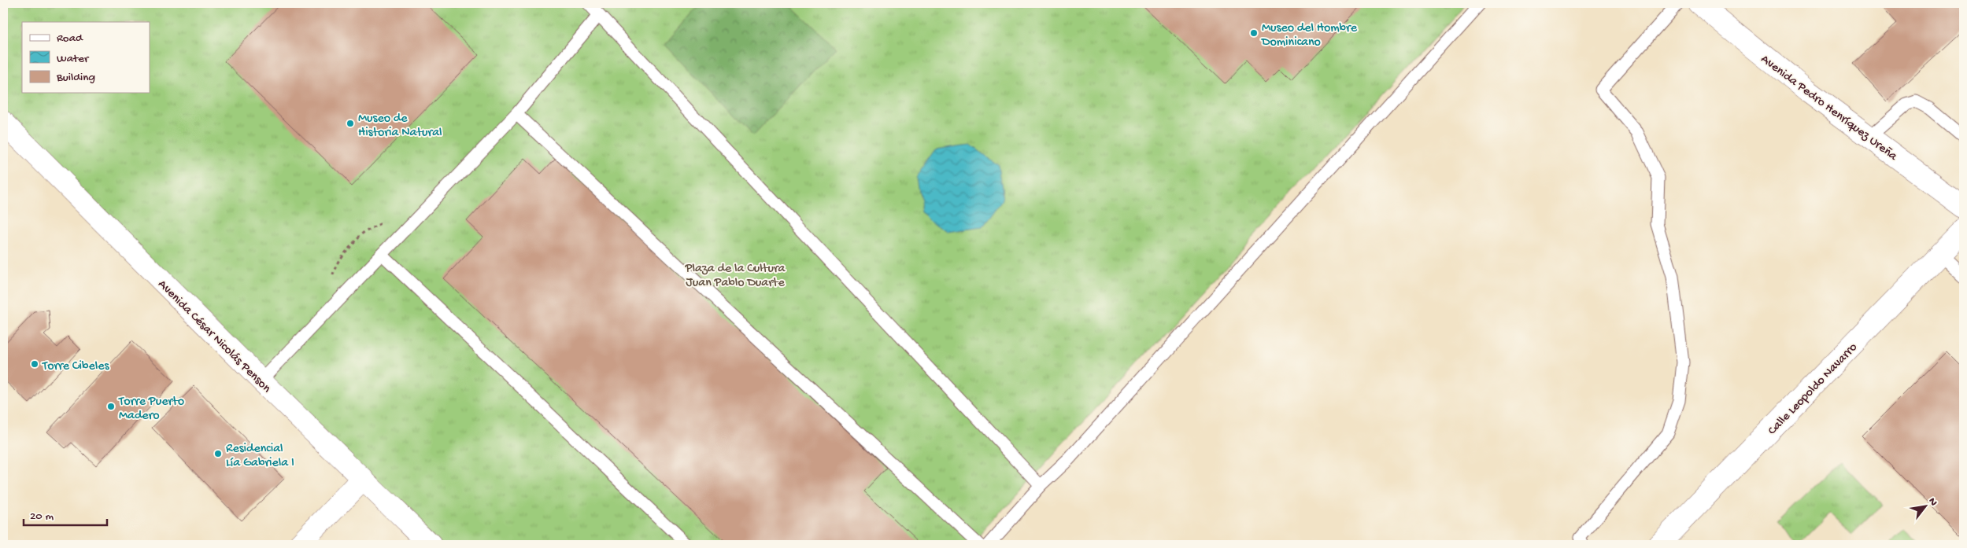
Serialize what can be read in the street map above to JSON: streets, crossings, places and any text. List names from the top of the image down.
{
  "streets": {
    "main road": ["Avenida Pedro Henríquez Ureña", "Avenida César Nicolás Penson", "Calle Leopoldo Navarro"]
  },
  "parks": ["Plaza de la Cultura Juan Pablo Duarte"],
  "places": [
    "Museo del Hombre Dominicano",
    "Museo de Historia Natural",
    "Torre Cibeles",
    "Torre Puerto Madero",
    "Residencial Lía Gabriela I"
  ],
  "legend": ["Road", "Water", "Building"],
  "scale_bar": "20 m",
  "north": "top right"
}
